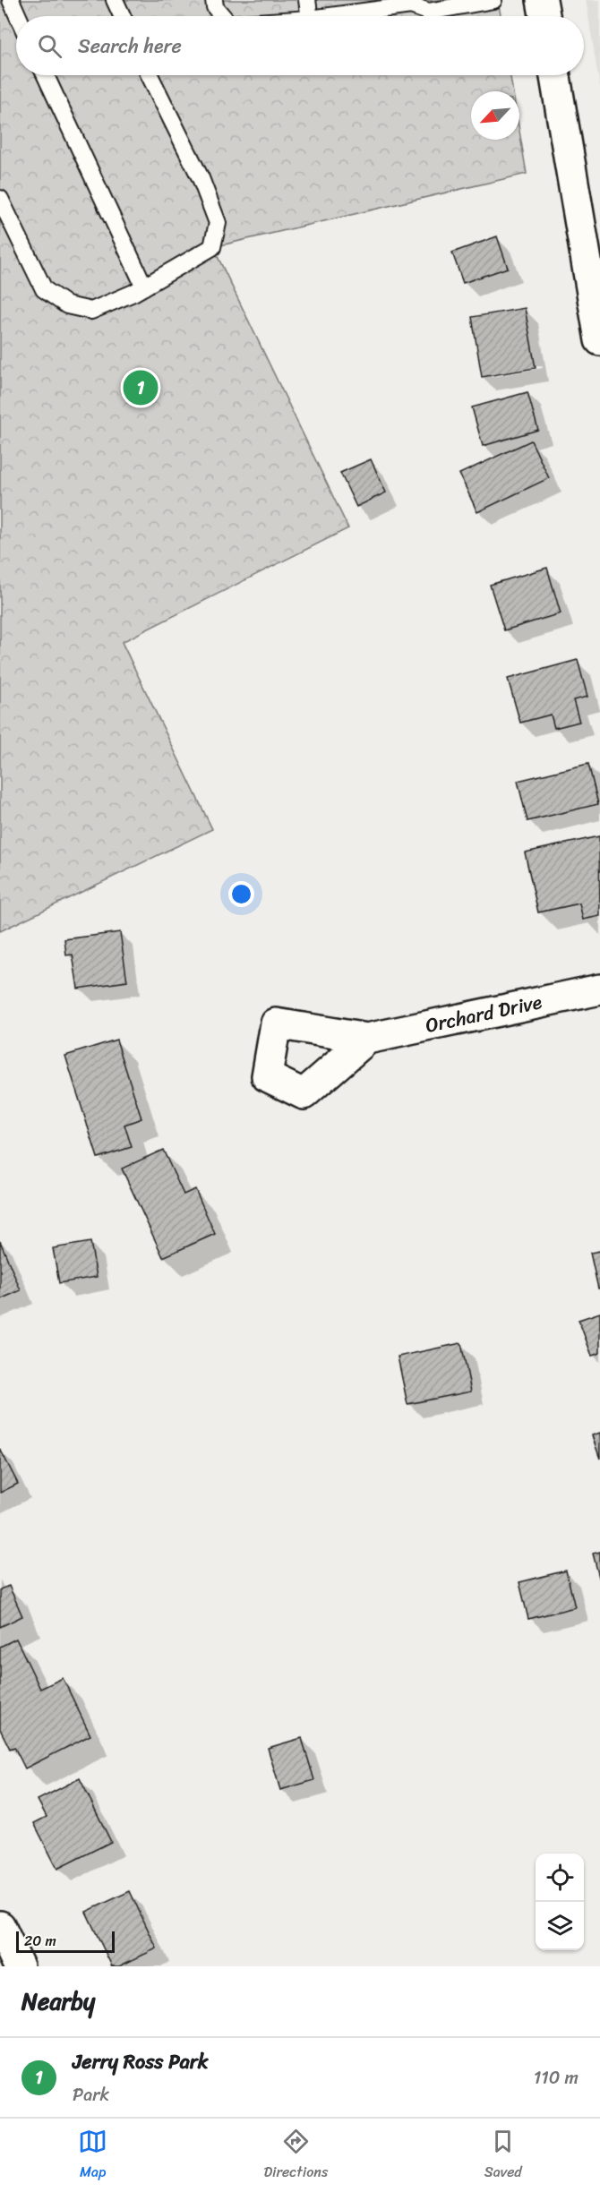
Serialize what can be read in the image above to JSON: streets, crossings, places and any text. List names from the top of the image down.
{
  "streets": {
    "main road": ["Orchard Drive"]
  },
  "scale_bar": "20 m",
  "north": "bottom left",
  "page": {
    "search": "Search here",
    "pins": "1",
    "scale": "20 m",
    "heading": "Nearby",
    "list": [
      {
        "mark": "1",
        "name": "Jerry Ross Park",
        "note": "Park",
        "value": "110 m"
      }
    ],
    "nav": ["Map", "Directions", "Saved"]
  }
}
